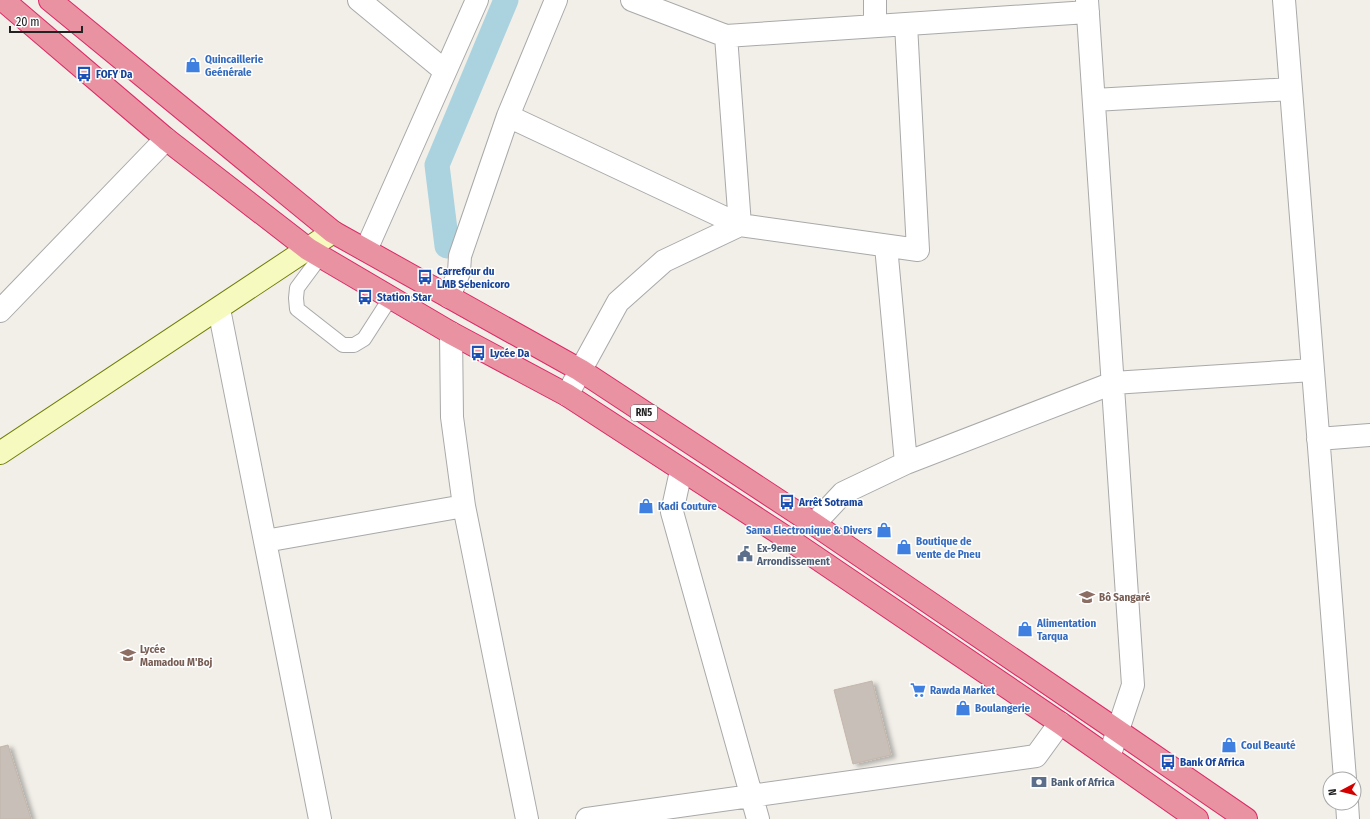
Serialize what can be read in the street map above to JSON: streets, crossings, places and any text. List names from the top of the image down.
{
  "streets": {
    "highway": ["RN5"]
  },
  "places": {
    "shop": [
      "Quincaillerie Geénérale",
      "Kadi Couture",
      "Sama Electronique & Divers",
      "Boutique de vente de Pneu",
      "Alimentation Tarqua",
      "Boulangerie",
      "Coul Beauté"
    ],
    "bus stop": [
      "FOFY Da",
      "Carrefour du LMB Sebenicoro",
      "Station Star",
      "Lycée Da",
      "Arrêt Sotrama",
      "Bank Of Africa"
    ],
    "public building": ["Ex-9eme Arrondissement"],
    "school or university": ["Bô Sangaré", "Lycée Mamadou M'Boj"],
    "supermarket": ["Rawda Market"],
    "bank": ["Bank of Africa"]
  },
  "scale_bar": "20 m",
  "north": "left"
}
